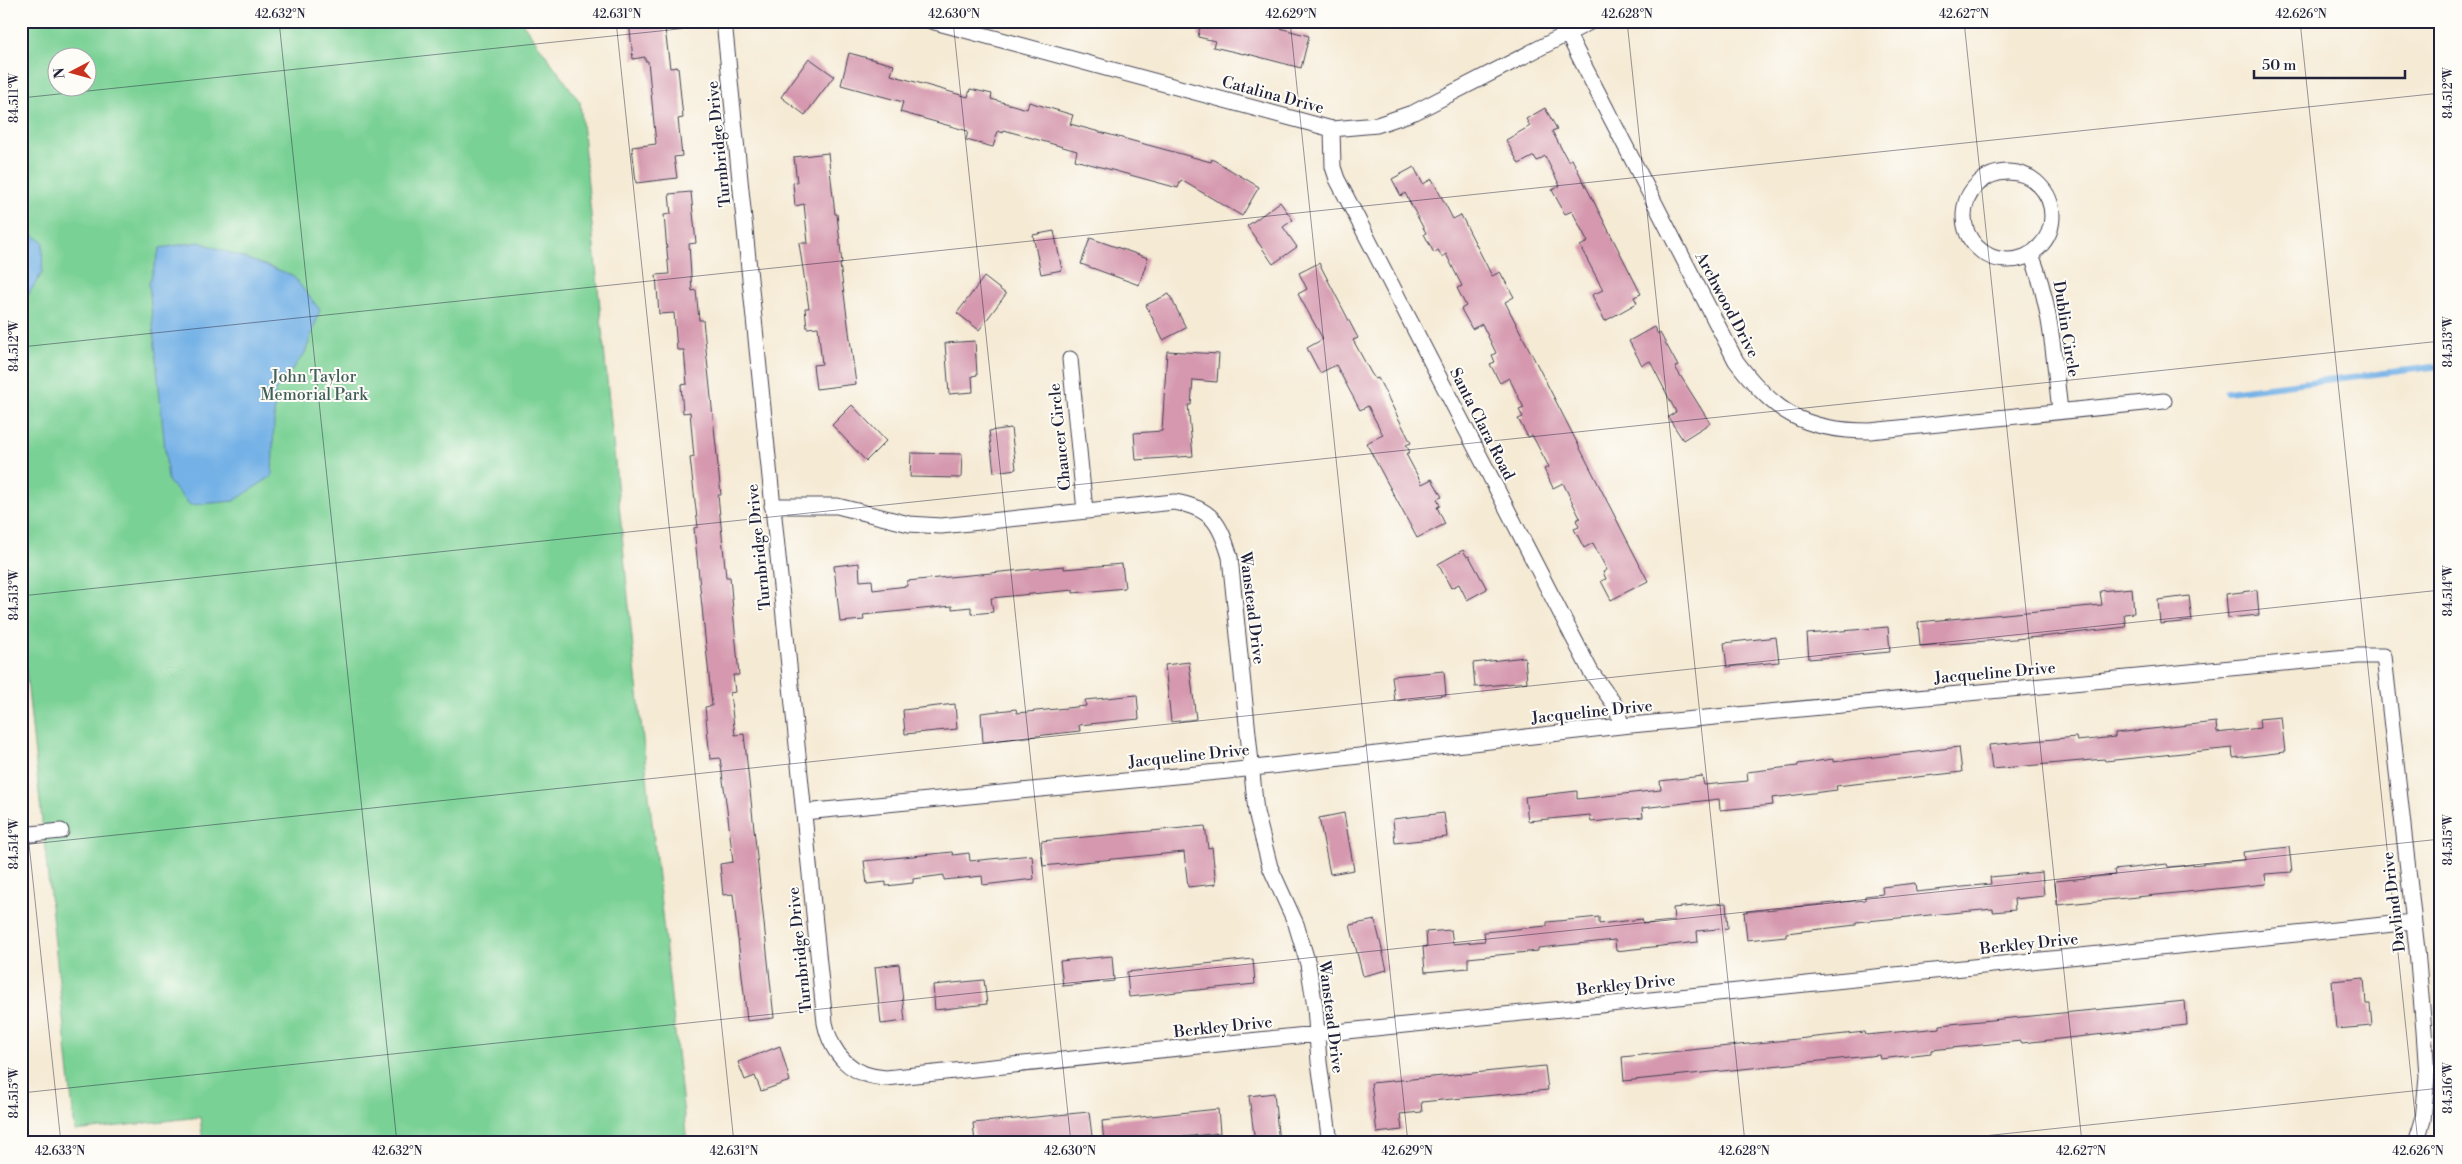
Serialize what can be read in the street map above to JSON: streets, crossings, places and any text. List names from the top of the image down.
{
  "streets": {
    "street": [
      "Catalina Drive",
      "Turnbridge Drive",
      "Archwood Drive",
      "Dublin Circle",
      "Santa Clara Road",
      "Chaucer Circle",
      "Wanstead Drive",
      "Jacqueline Drive",
      "Davlind Drive",
      "Berkley Drive"
    ]
  },
  "crossings": [
    ["Catalina Drive", "Archwood Drive"],
    ["Catalina Drive", "Santa Clara Road"],
    ["Turnbridge Drive", "Wanstead Drive"],
    ["Turnbridge Drive", "Jacqueline Drive"],
    ["Turnbridge Drive", "Berkley Drive"],
    ["Archwood Drive", "Dublin Circle"],
    ["Santa Clara Road", "Jacqueline Drive"],
    ["Chaucer Circle", "Wanstead Drive"],
    ["Wanstead Drive", "Jacqueline Drive"],
    ["Wanstead Drive", "Berkley Drive"],
    ["Jacqueline Drive", "Davlind Drive"],
    ["Davlind Drive", "Berkley Drive"]
  ],
  "parks": ["John Taylor Memorial Park"],
  "scale_bar": "50 m",
  "north": "left",
  "coordinates": [
    "42.632°N",
    "42.631°N",
    "42.630°N",
    "42.629°N",
    "42.628°N",
    "42.627°N",
    "42.626°N",
    "84.512°W",
    "84.511°W",
    "84.513°W",
    "84.514°W",
    "84.515°W",
    "84.516°W",
    "42.633°N"
  ]
}
